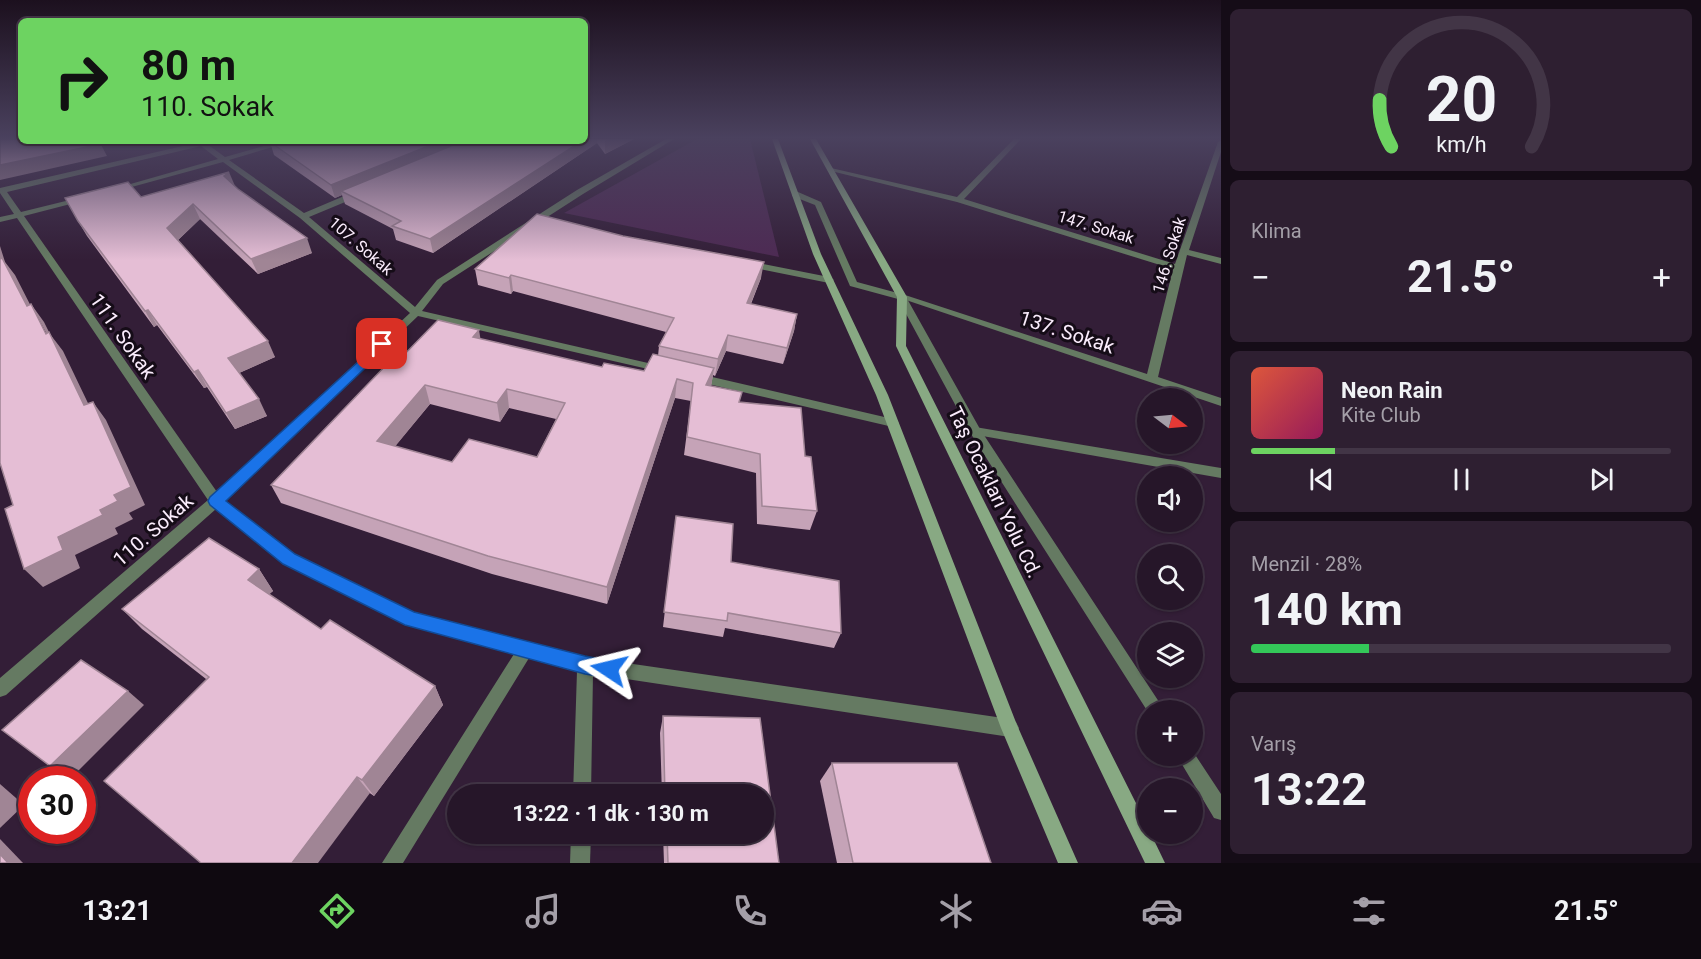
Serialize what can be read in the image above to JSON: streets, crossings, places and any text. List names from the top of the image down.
{
  "streets": {
    "main road": ["Taş Ocakları Yolu Cd."],
    "street": [
      "147. Sokak",
      "107. Sokak",
      "146. Sokak",
      "137. Sokak",
      "111. Sokak",
      "110. Sokak"
    ]
  },
  "crossings": [
    ["147. Sokak", "146. Sokak"],
    ["107. Sokak", "110. Sokak"],
    ["146. Sokak", "137. Sokak"],
    ["137. Sokak", "Taş Ocakları Yolu Cd."],
    ["111. Sokak", "110. Sokak"]
  ],
  "north": "right",
  "page": {
    "turn": ["80 m", "110. Sokak"],
    "tile": [
      "Klima",
      ["Menzil · 28%", "140 km"],
      ["Varış", "13:22"]
    ],
    "heat": ["−", "21.5°", "+"],
    "song": ["Neon Rain", "Kite Club"],
    "map_buttons": ["+", "−"],
    "limit": "30",
    "trip": "13:22 · 1 dk · 130 m",
    "tabs": ["13:21", "21.5°"],
    "gauge": ["20", "km/h"]
  }
}
